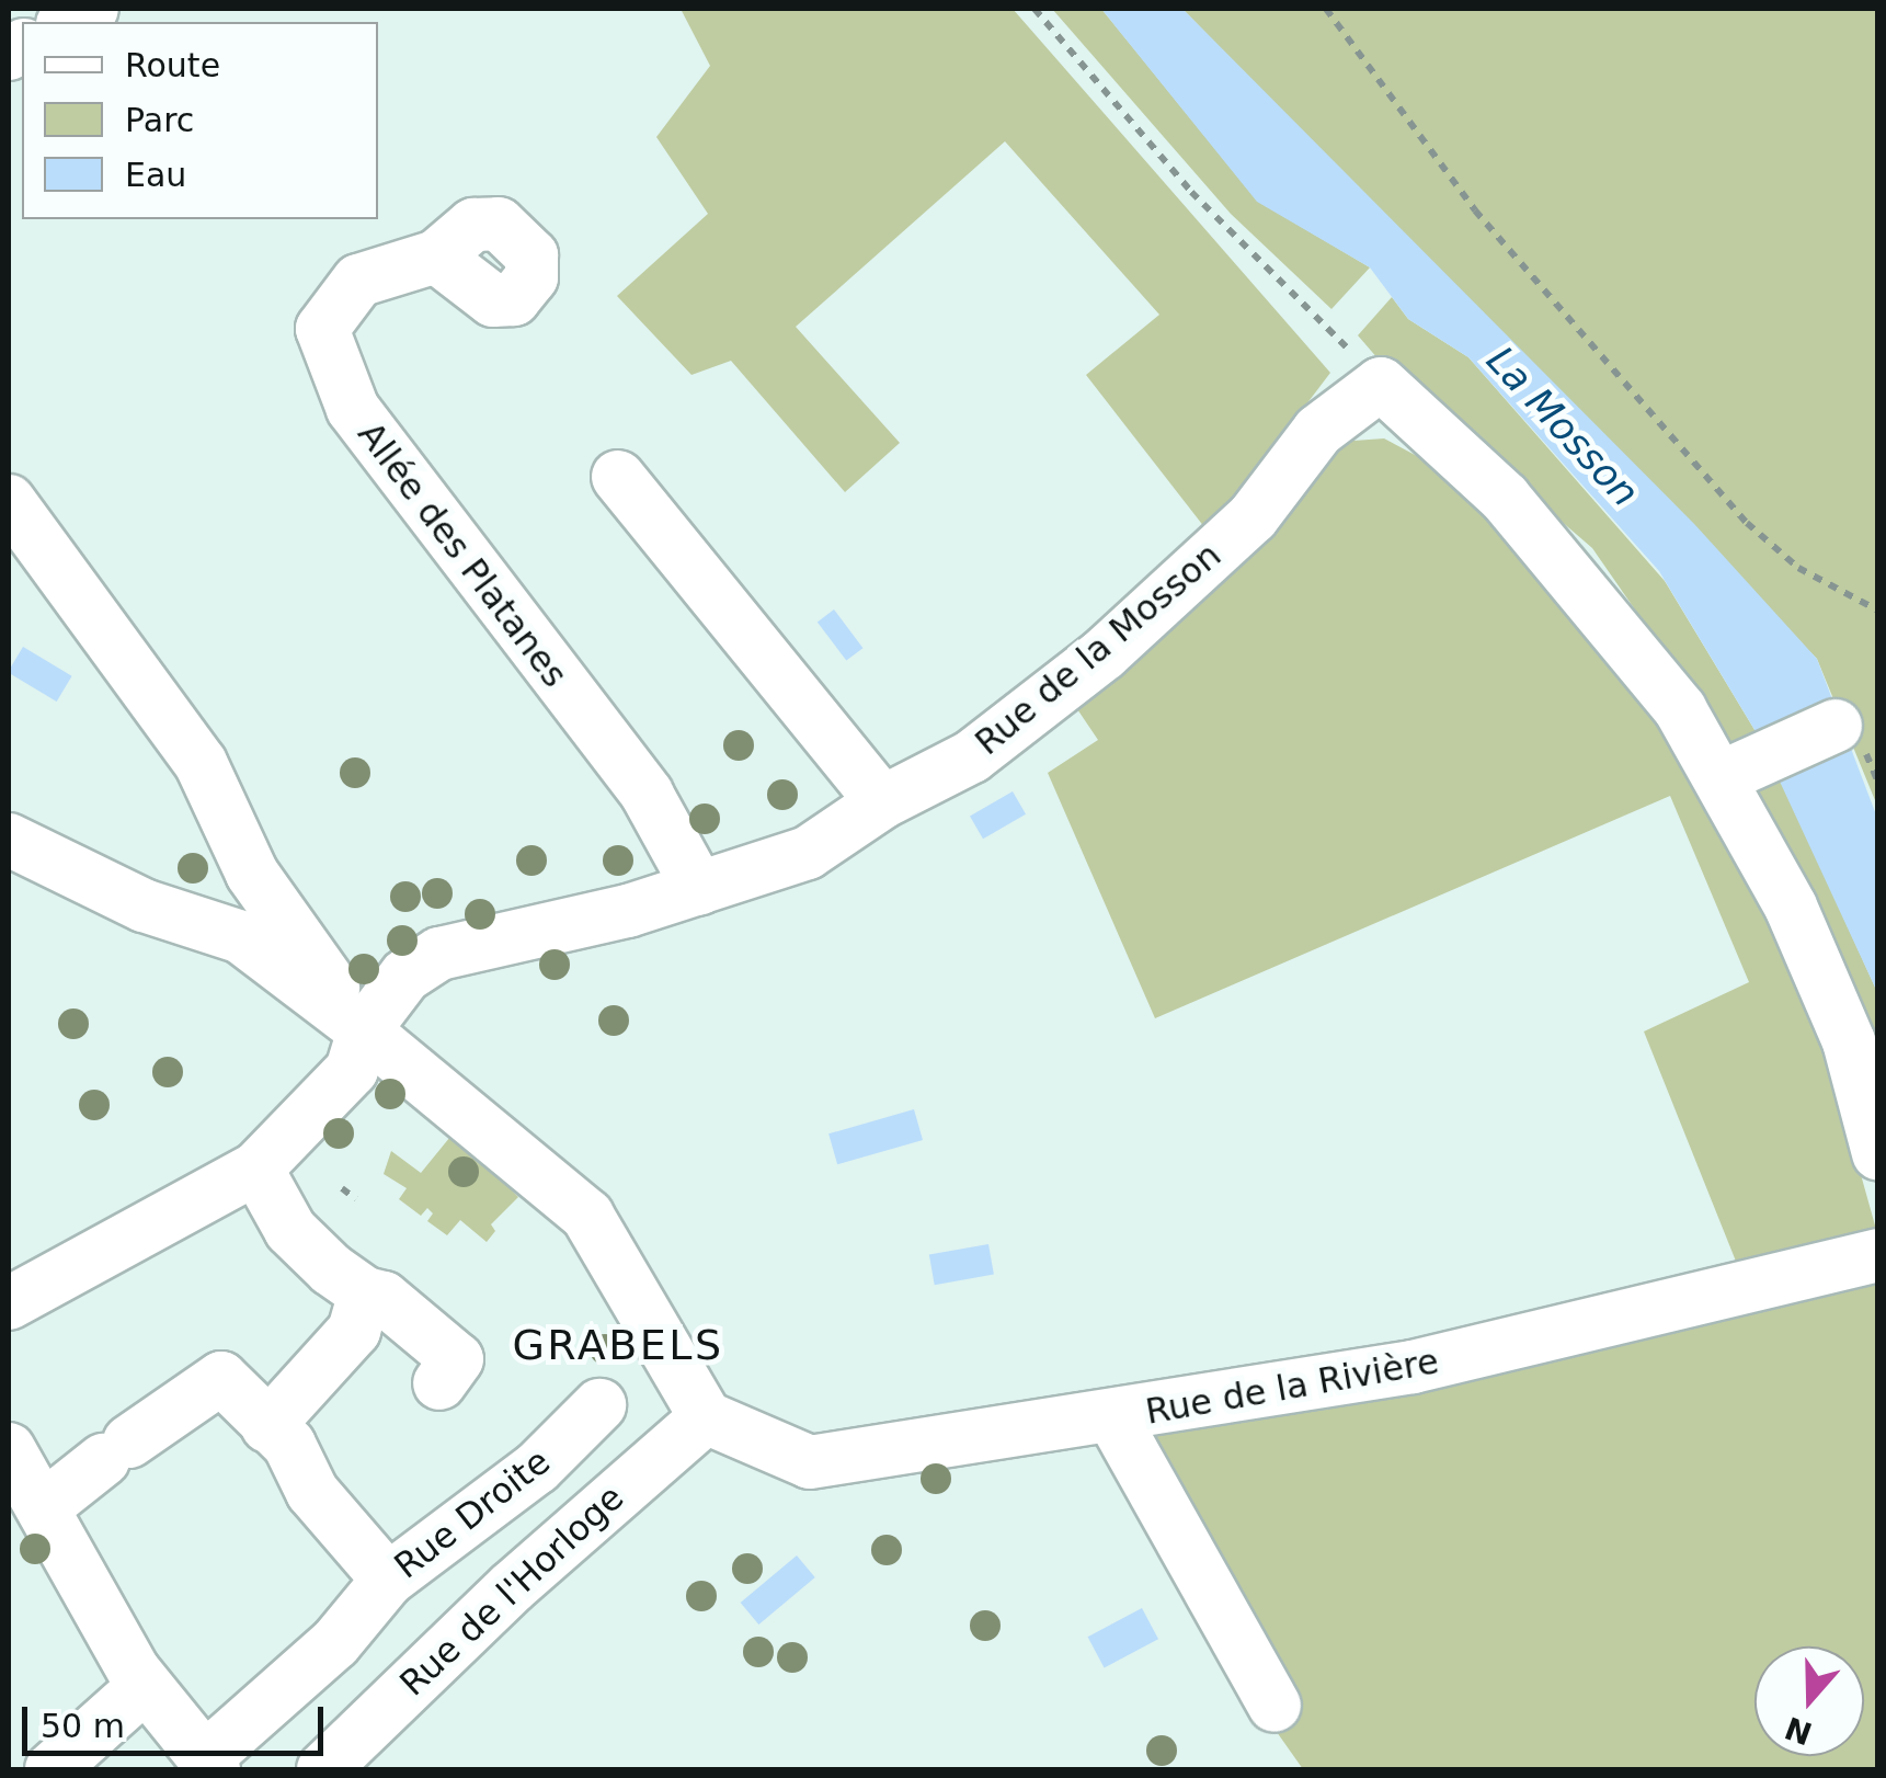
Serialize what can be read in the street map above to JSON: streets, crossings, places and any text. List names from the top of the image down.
{
  "streets": {
    "street": [
      "Allée des Platanes",
      "Rue de la Mosson",
      "Rue de la Rivière",
      "Rue Droite",
      "Rue de l'Horloge"
    ]
  },
  "crossings": [
    ["Allée des Platanes", "Rue de la Mosson"],
    ["Rue de la Rivière", "Rue de l'Horloge"]
  ],
  "districts": ["GRABELS"],
  "water": ["La Mosson"],
  "legend": ["Route", "Parc", "Eau"],
  "scale_bar": "50 m",
  "north": "bottom"
}
